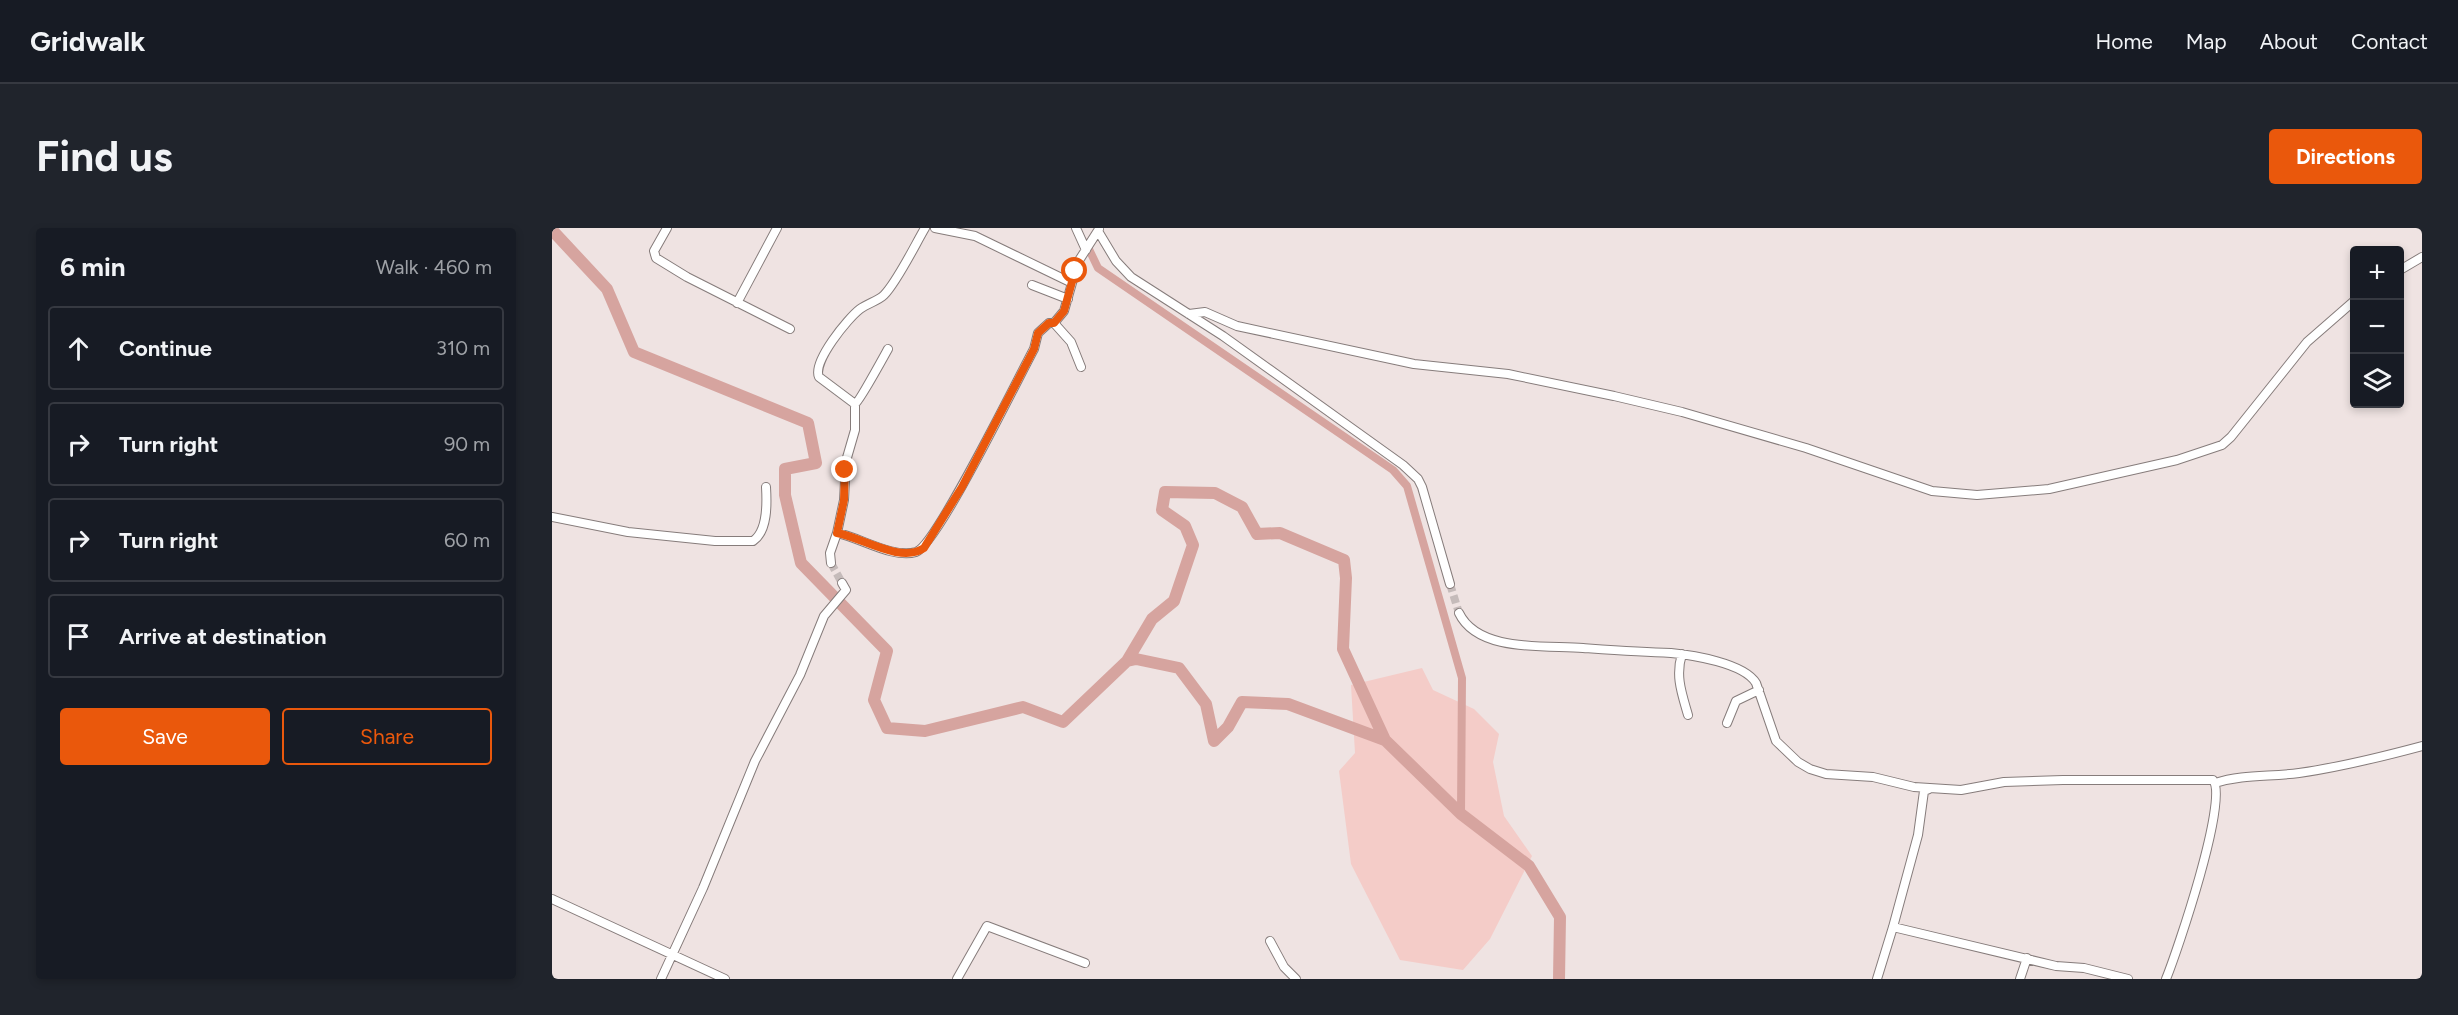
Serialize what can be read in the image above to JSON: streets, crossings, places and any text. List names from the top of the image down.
{
  "page": {
    "header": "Gridwalk",
    "nav": [
      "Home",
      "Map",
      "About",
      "Contact"
    ],
    "buttons": [
      "Directions",
      ["Save", "Share"]
    ],
    "title": "Find us",
    "heading": ["6 min", "Walk · 460 m"],
    "map_buttons": ["+", "−"],
    "list": [
      ["Continue", "310 m"],
      ["Turn right", "90 m"],
      ["Turn right", "60 m"],
      "Arrive at destination"
    ]
  }
}
